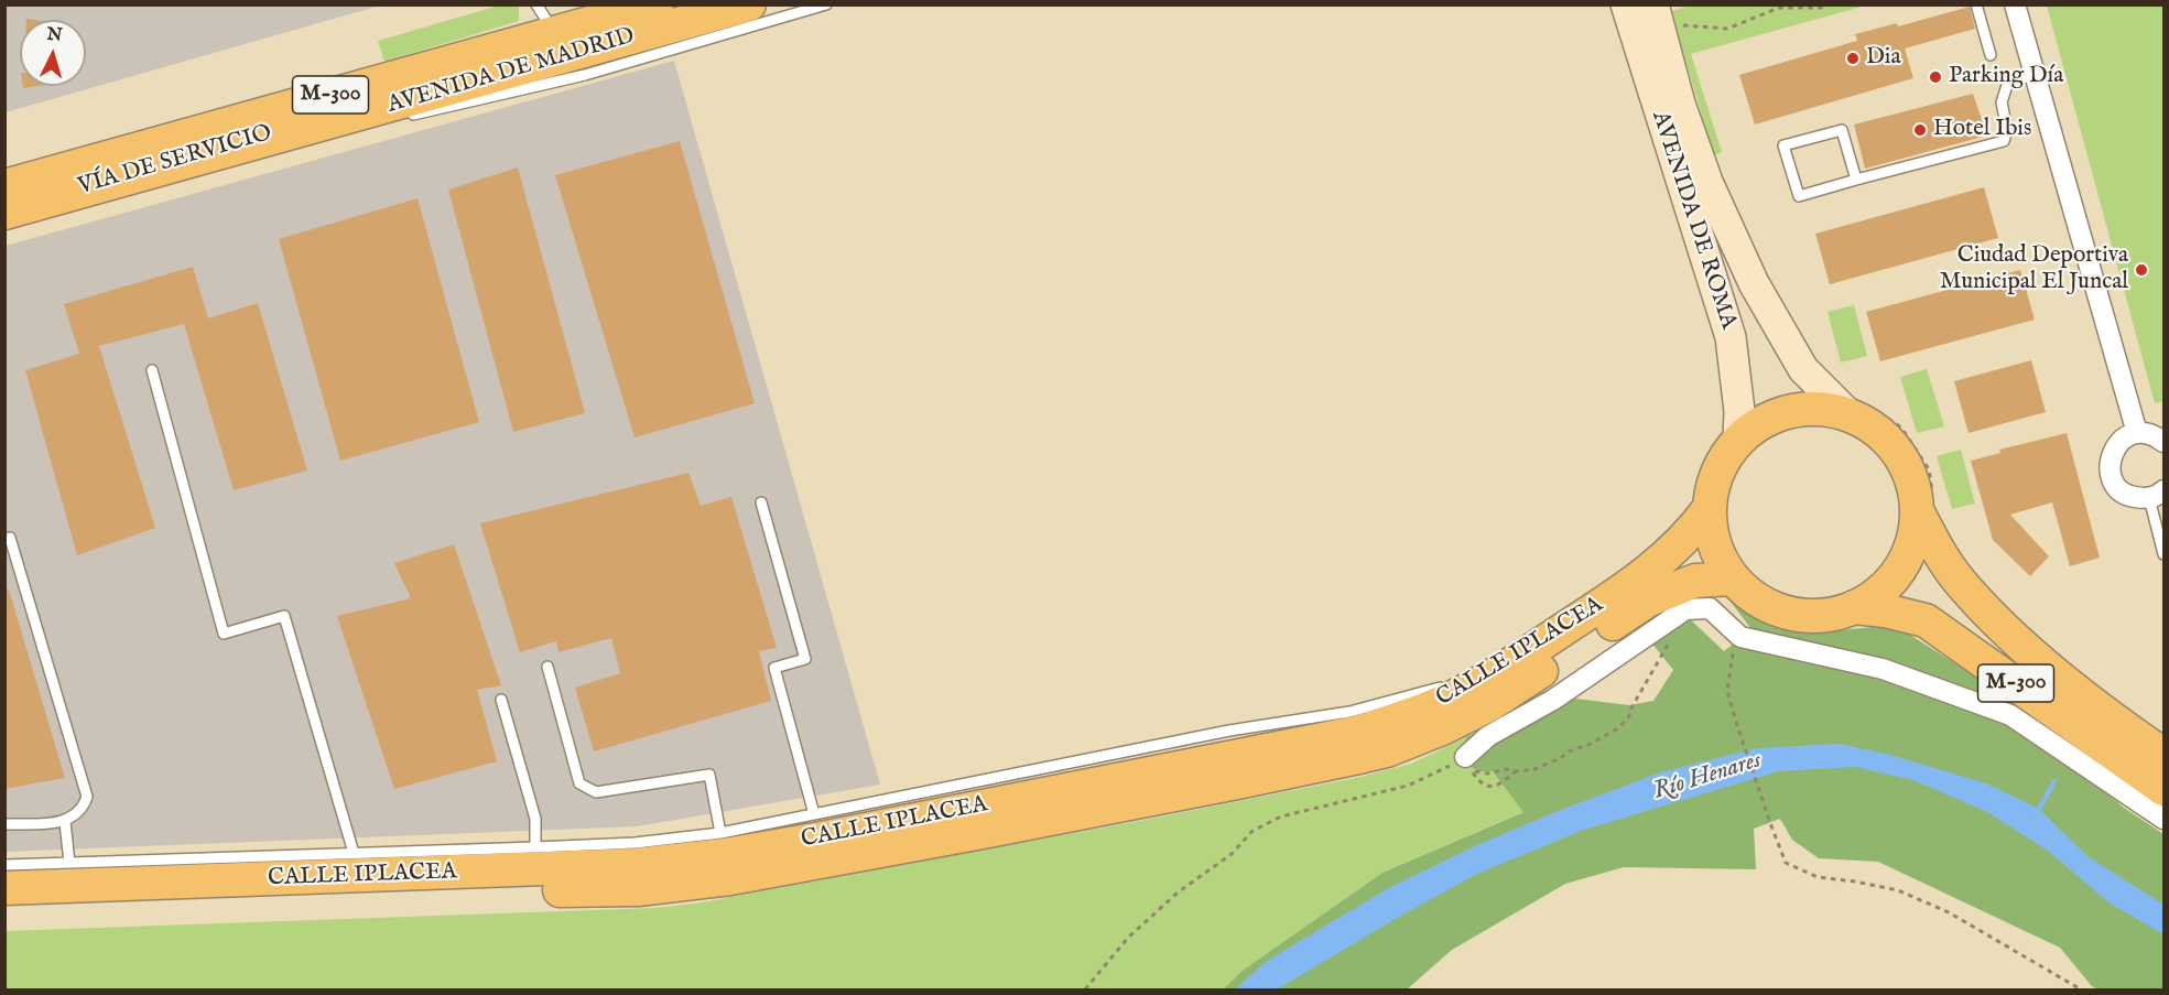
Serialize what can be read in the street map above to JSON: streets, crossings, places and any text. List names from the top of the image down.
{
  "streets": {
    "main road": ["AVENIDA DE MADRID", "M-300", "CALLE IPLACEA"],
    "street": ["AVENIDA DE ROMA"],
    "lane": ["VÍA DE SERVICIO"]
  },
  "crossings": [
    ["AVENIDA DE MADRID", "VÍA DE SERVICIO"],
    ["M-300", "AVENIDA DE ROMA"],
    ["M-300", "CALLE IPLACEA"],
    ["AVENIDA DE ROMA", "CALLE IPLACEA"]
  ],
  "water": ["Río Henares"],
  "places": [
    "Dia",
    "Parking Día",
    "Hotel Ibis",
    "Ciudad Deportiva Municipal El Juncal"
  ],
  "north": "top"
}
